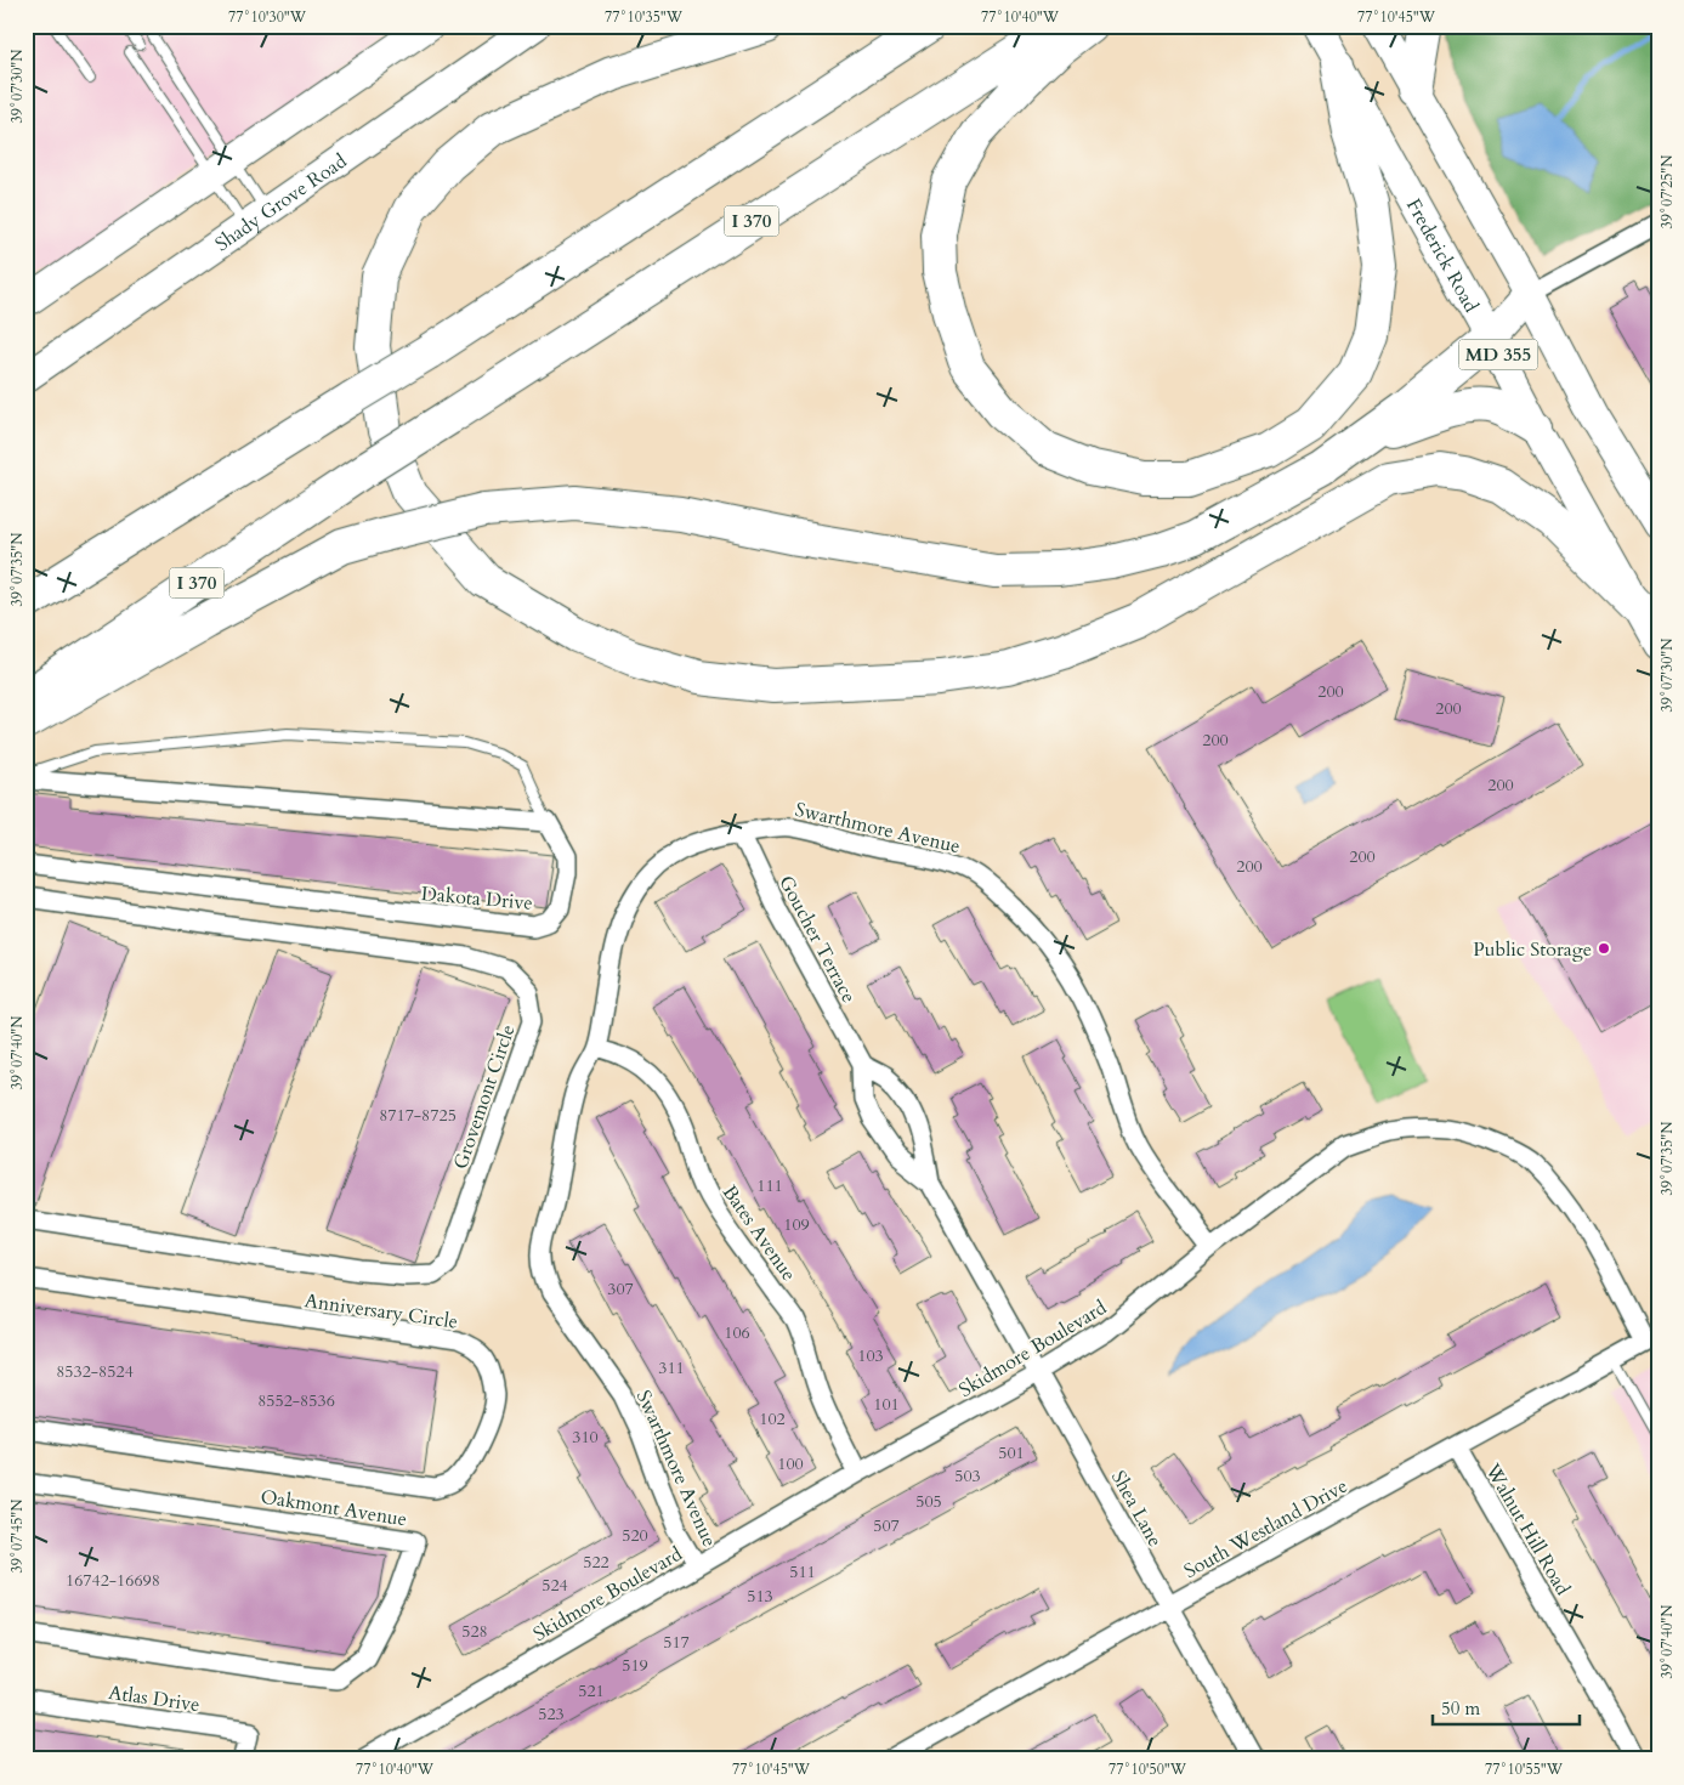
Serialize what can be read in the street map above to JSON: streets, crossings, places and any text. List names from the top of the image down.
{
  "streets": {
    "highway": ["I 370"],
    "main road": ["Shady Grove Road", "Frederick Road", "MD 355"],
    "street": [
      "Swarthmore Avenue",
      "Dakota Drive",
      "Goucher Terrace",
      "Grovemont Circle",
      "Bates Avenue",
      "Anniversary Circle",
      "Skidmore Boulevard",
      "Oakmont Avenue",
      "Shea Lane",
      "South Westland Drive",
      "Walnut Hill Road",
      "Atlas Drive"
    ]
  },
  "crossings": [
    ["Swarthmore Avenue", "Goucher Terrace"],
    ["Swarthmore Avenue", "Bates Avenue"],
    ["Swarthmore Avenue", "Skidmore Boulevard"],
    ["Goucher Terrace", "Skidmore Boulevard"],
    ["Goucher Terrace", "Shea Lane"],
    ["Bates Avenue", "Skidmore Boulevard"],
    ["Skidmore Boulevard", "Shea Lane"],
    ["Skidmore Boulevard", "South Westland Drive"],
    ["Shea Lane", "South Westland Drive"],
    ["South Westland Drive", "Walnut Hill Road"]
  ],
  "places": ["Public Storage"],
  "house_numbers": [
    "200",
    "200",
    "200",
    "200",
    "200",
    "200",
    "8717-8725",
    "111",
    "109",
    "307",
    "106",
    "103",
    "311",
    "8532-8524",
    "8552-8536",
    "101",
    "102",
    "310",
    "501",
    "100",
    "503",
    "505",
    "507",
    "520",
    "522",
    "511",
    "16742-16698",
    "524",
    "513",
    "528",
    "517",
    "519",
    "521",
    "523"
  ],
  "scale_bar": "50 m",
  "coordinates": [
    "77°10'30\"W",
    "77°10'35\"W",
    "77°10'40\"W",
    "77°10'45\"W",
    "39°07'30\"N",
    "39°07'25\"N",
    "39°07'35\"N",
    "39°07'40\"N",
    "39°07'45\"N",
    "77°10'50\"W",
    "77°10'55\"W"
  ]
}
